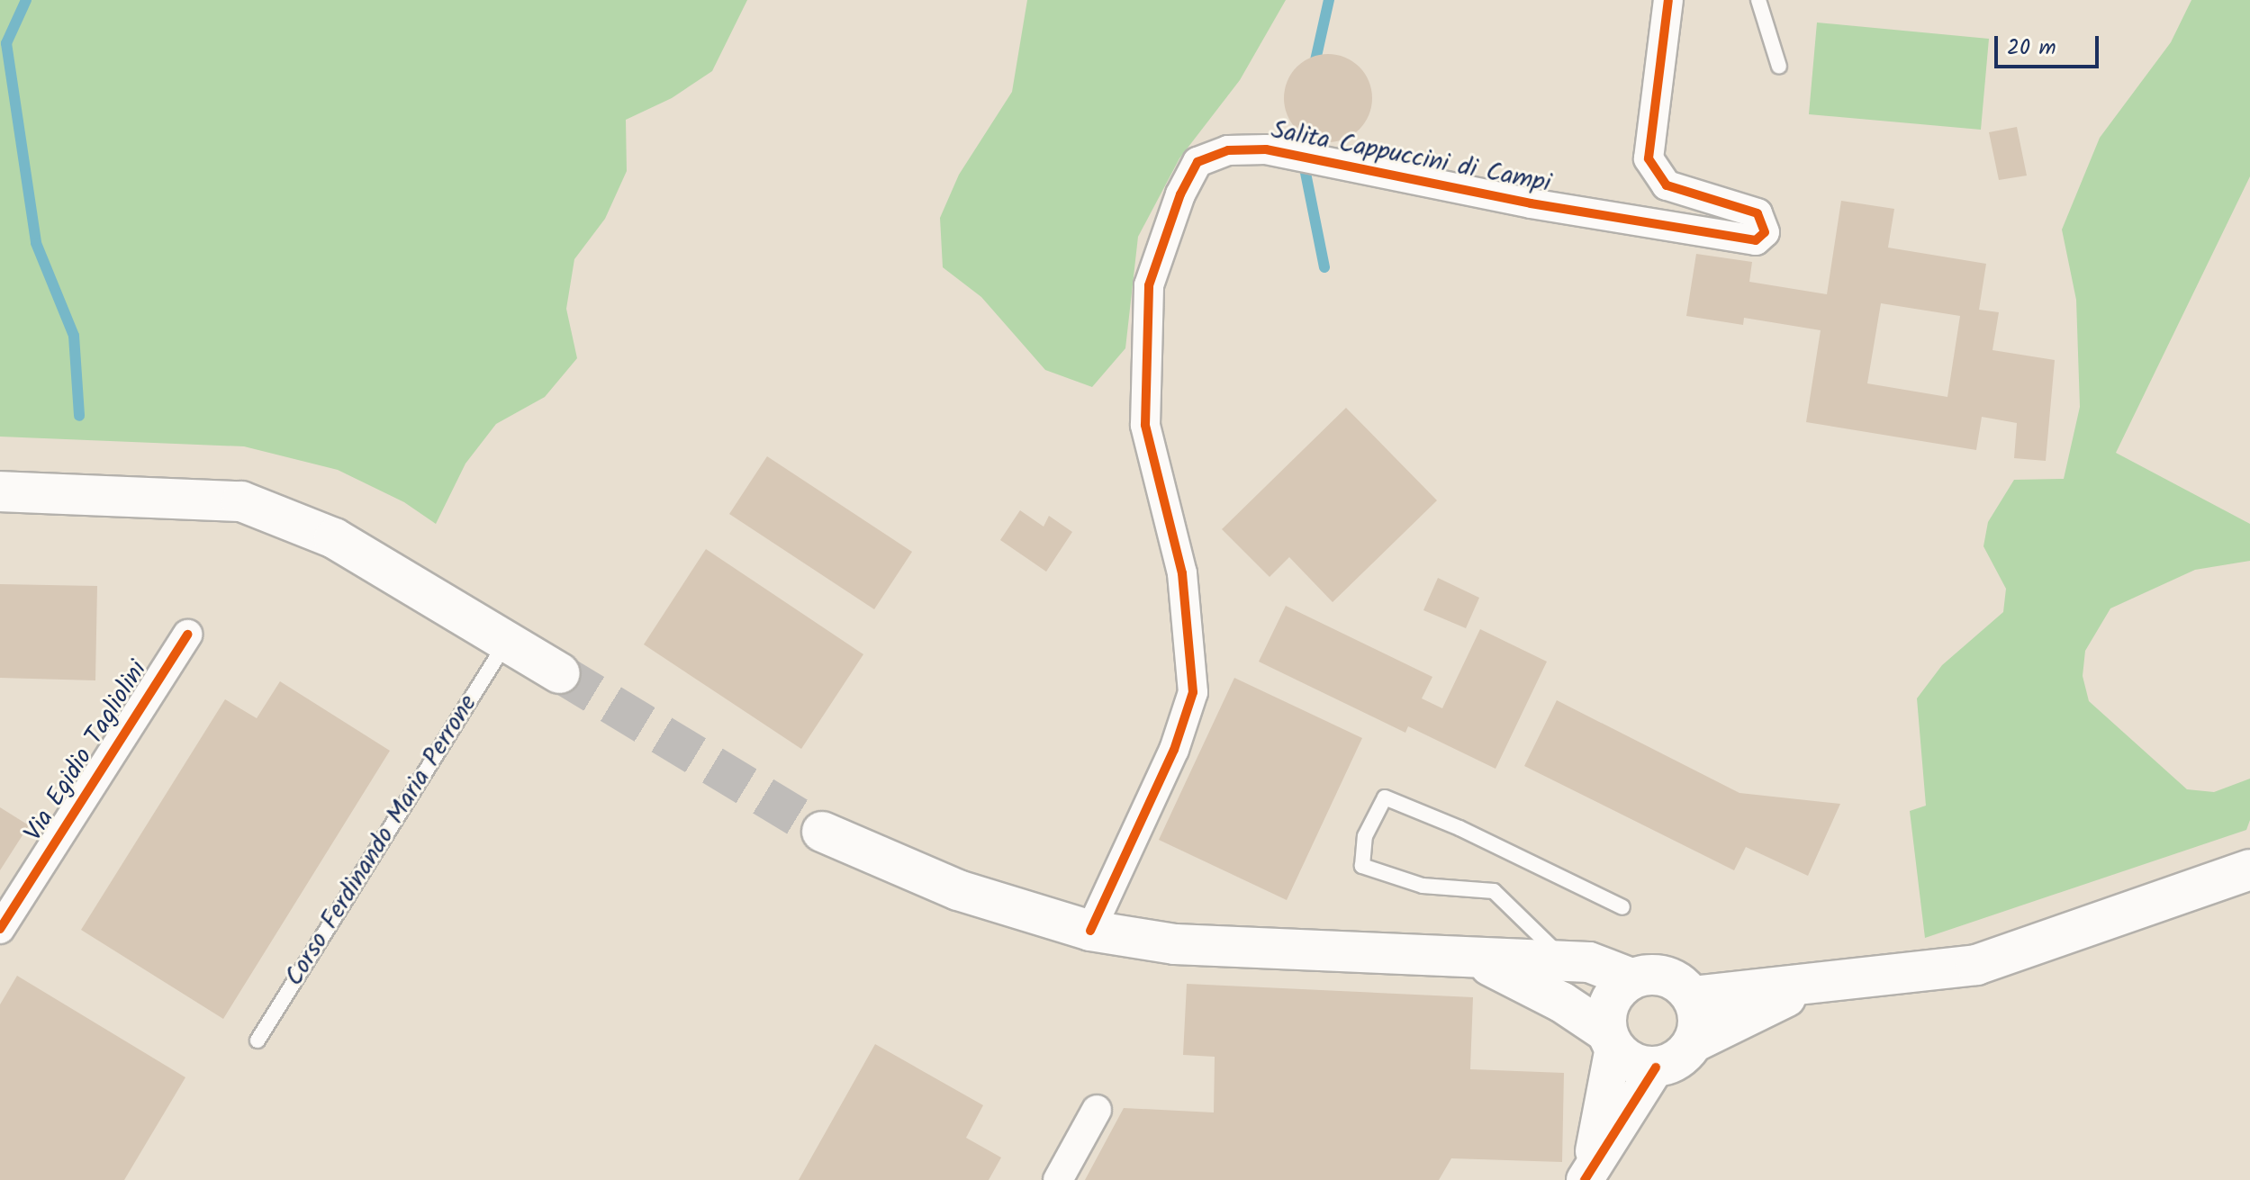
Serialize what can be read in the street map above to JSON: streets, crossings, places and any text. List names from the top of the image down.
{
  "streets": {
    "street": ["Salita Cappuccini di Campi", "Via Egidio Tagliolini"],
    "lane": ["Corso Ferdinando Maria Perrone"]
  },
  "scale_bar": "20 m"
}
